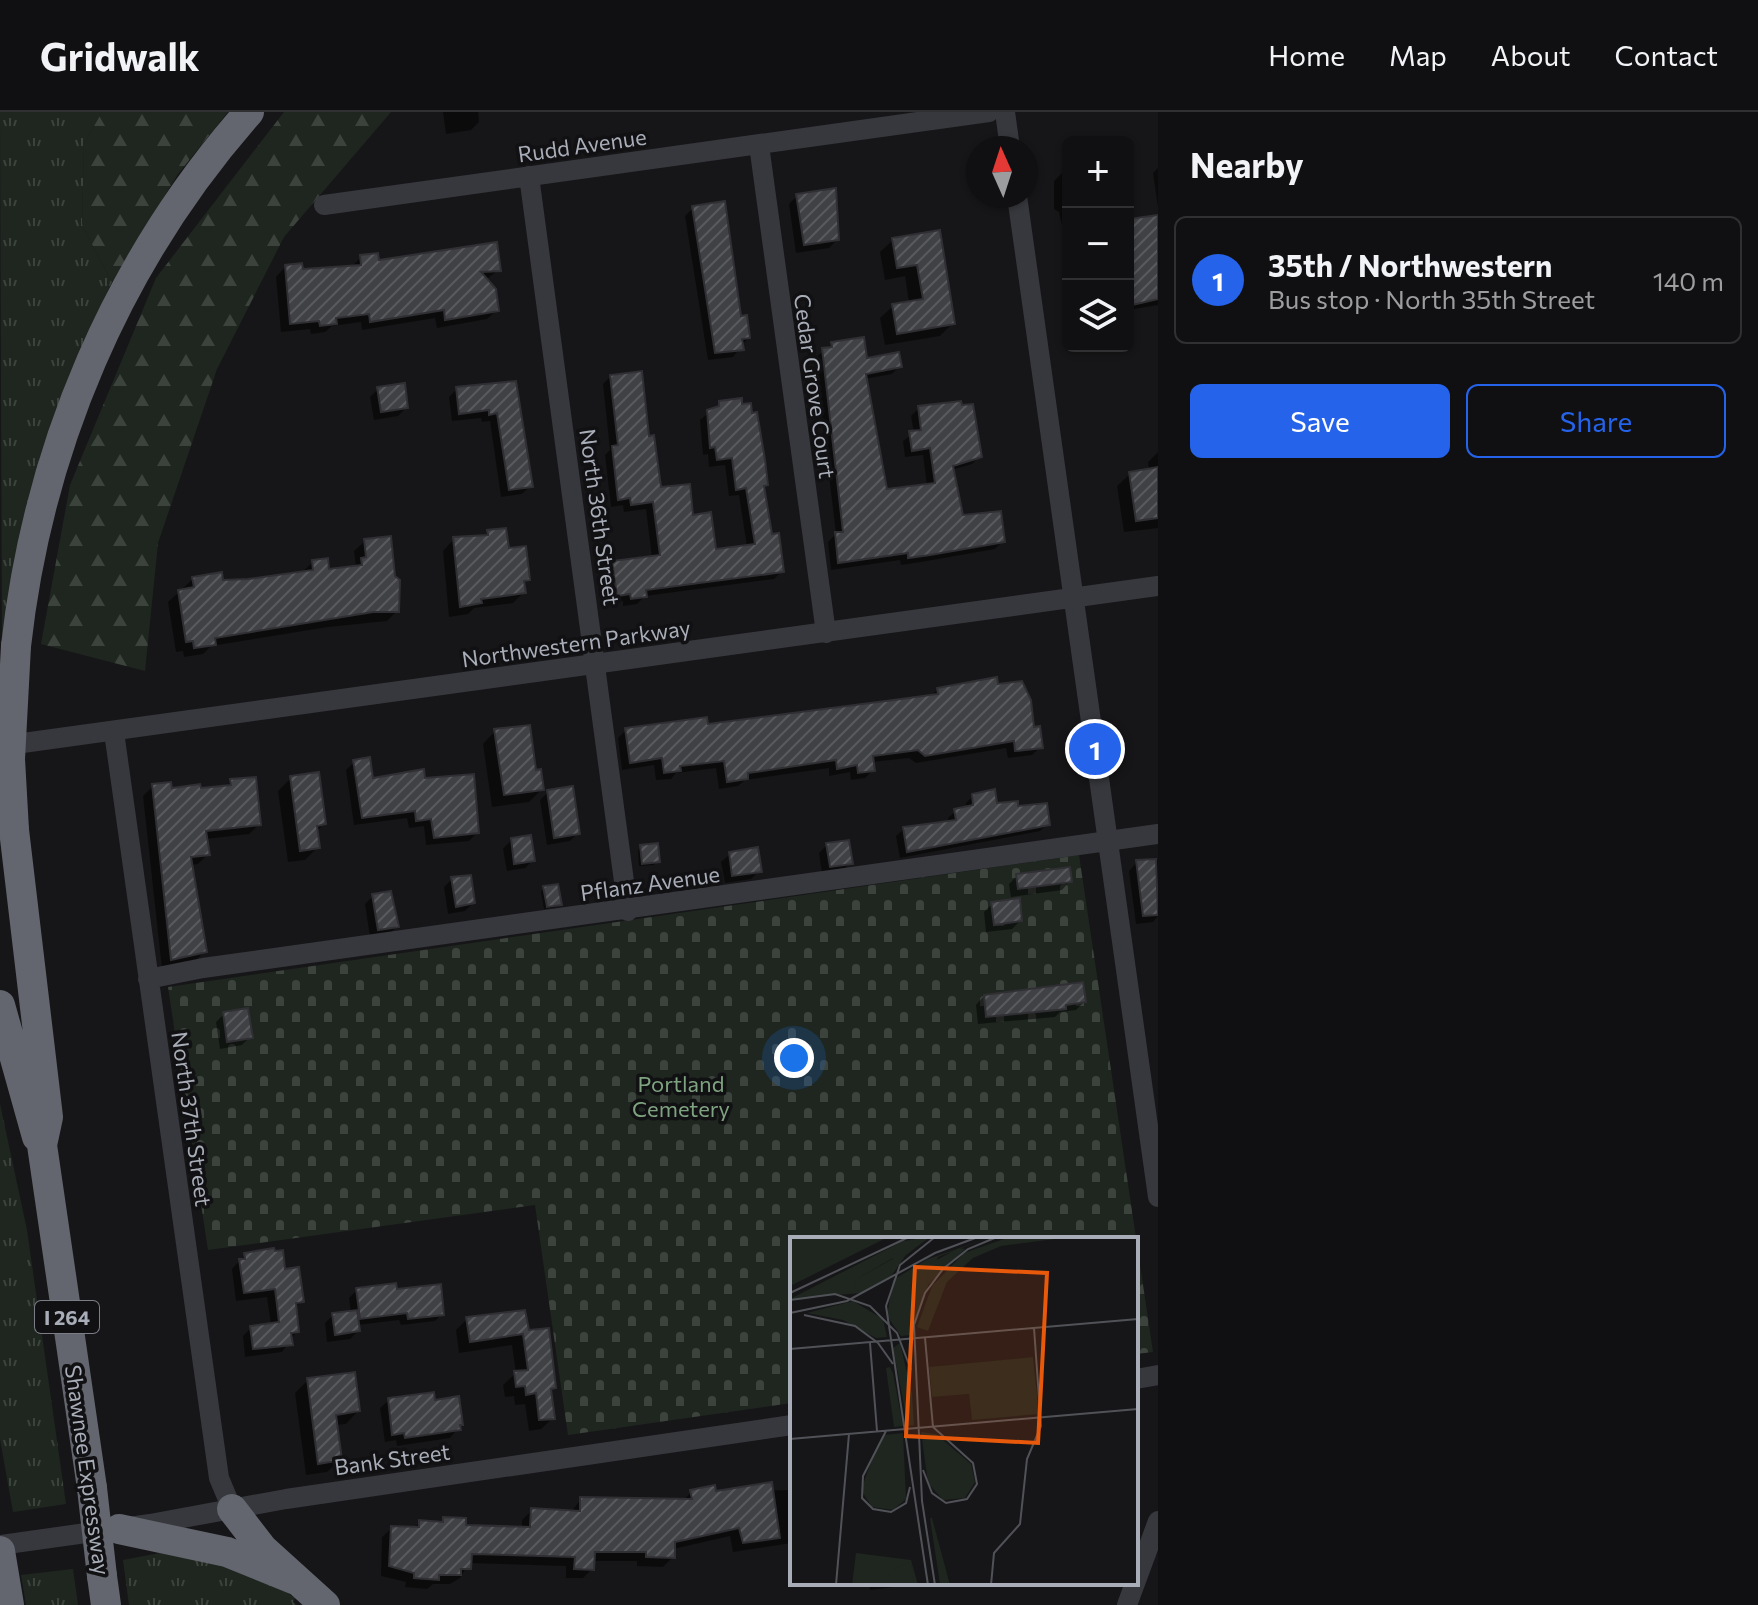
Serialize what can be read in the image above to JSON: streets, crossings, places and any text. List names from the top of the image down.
{
  "streets": {
    "highway": ["I 264", "Shawnee Expressway"],
    "street": [
      "Rudd Avenue",
      "Cedar Grove Court",
      "North 36th Street",
      "Northwestern Parkway",
      "Pflanz Avenue",
      "North 37th Street",
      "Bank Street"
    ]
  },
  "crossings": [
    ["Rudd Avenue", "Cedar Grove Court"],
    ["Rudd Avenue", "North 36th Street"],
    ["Cedar Grove Court", "Northwestern Parkway"],
    ["North 36th Street", "Northwestern Parkway"],
    ["North 36th Street", "Pflanz Avenue"],
    ["Northwestern Parkway", "North 37th Street"],
    ["Pflanz Avenue", "North 37th Street"],
    ["North 37th Street", "Bank Street"]
  ],
  "parks": ["Portland Cemetery"],
  "north": "top",
  "page": {
    "header": "Gridwalk",
    "nav": [
      "Home",
      "Map",
      "About",
      "Contact"
    ],
    "heading": "Nearby",
    "map_buttons": ["+", "−"],
    "list": [
      {
        "mark": "1",
        "name": "35th / Northwestern",
        "note": "Bus stop · North 35th Street",
        "value": "140 m"
      }
    ],
    "buttons": ["Save", "Share"],
    "pins": "1"
  }
}
